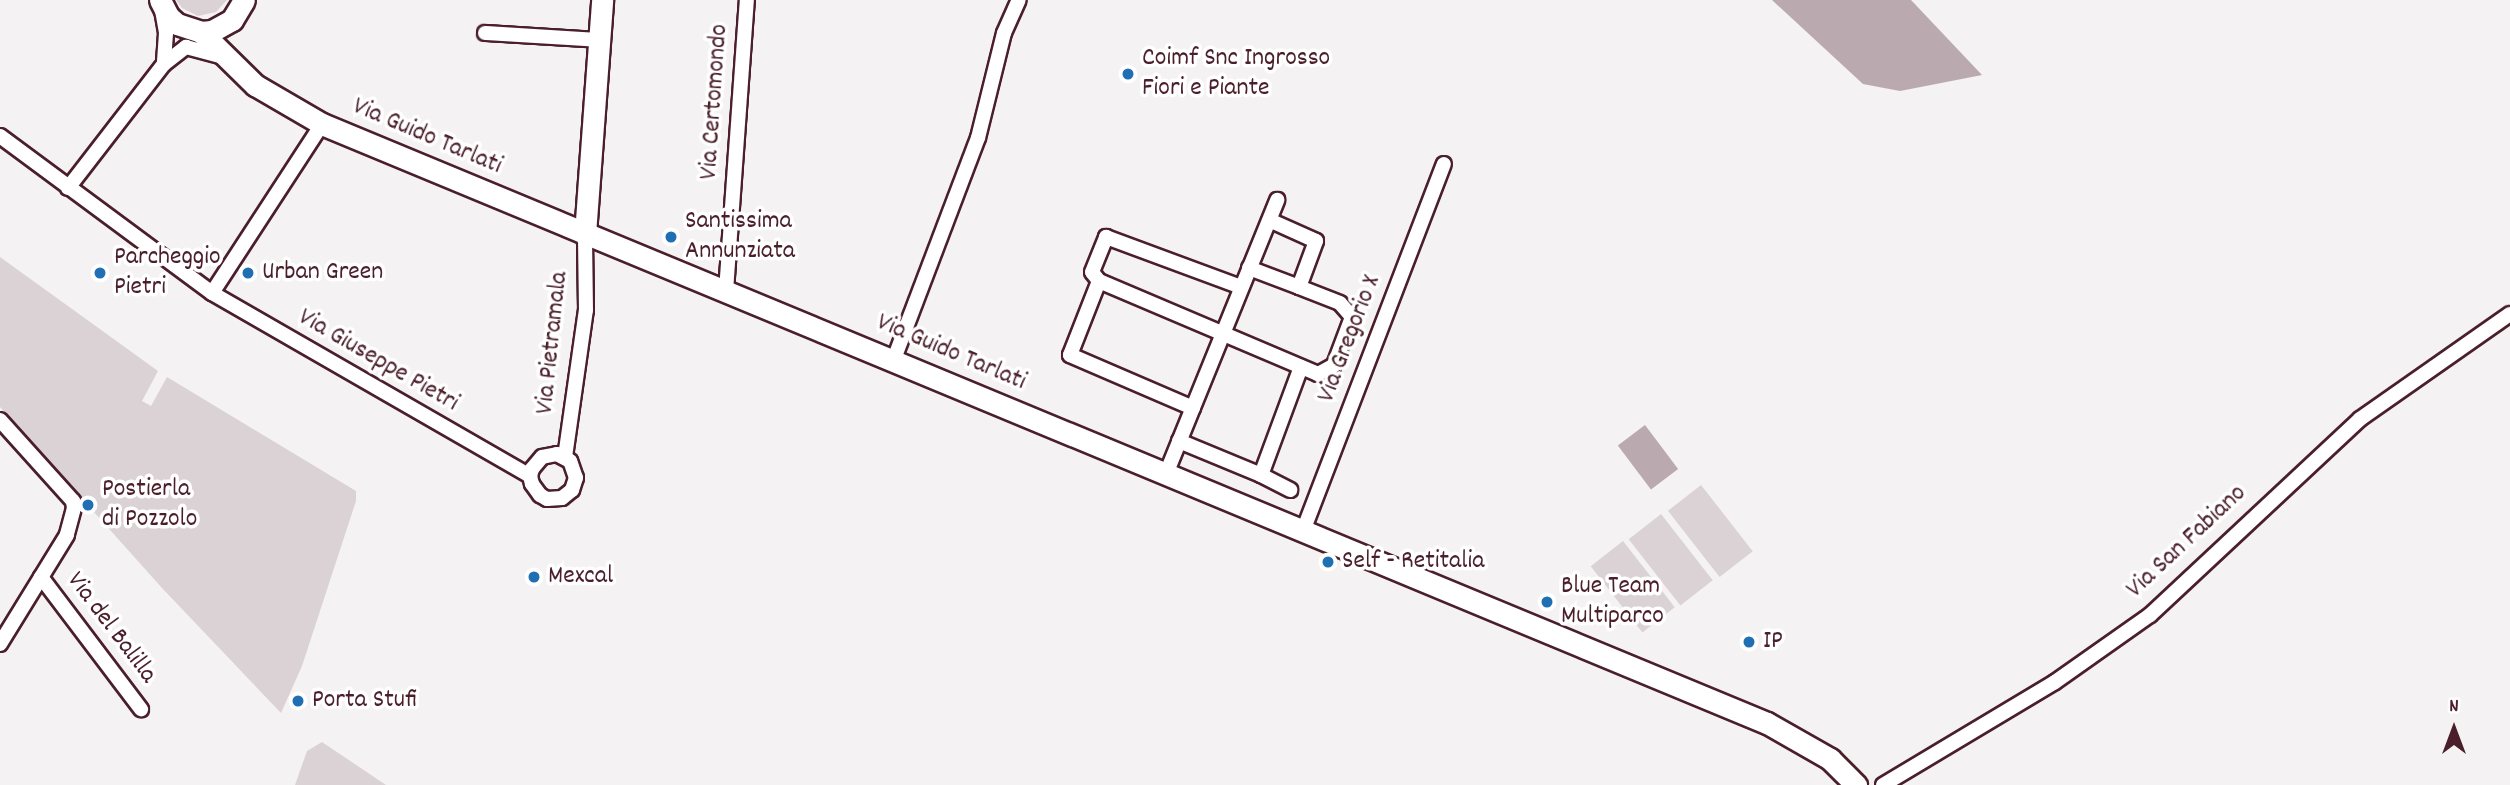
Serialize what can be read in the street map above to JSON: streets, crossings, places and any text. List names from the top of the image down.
{
  "streets": {
    "main road": ["Via Guido Tarlati"],
    "street": [
      "Via Certomondo",
      "Via Gregorio X",
      "Via Pietramala",
      "Via Giuseppe Pietri",
      "Via San Fabiano",
      "Via del Balilla"
    ]
  },
  "crossings": [
    ["Via Certomondo", "Via Guido Tarlati"],
    ["Via Guido Tarlati", "Via Gregorio X"],
    ["Via Guido Tarlati", "Via Pietramala"],
    ["Via Pietramala", "Via Giuseppe Pietri"]
  ],
  "places": [
    "Coimf Snc Ingrosso Fiori e Piante",
    "Santissima Annunziata",
    "Parcheggio Pietri",
    "Urban Green",
    "Postierla di Pozzolo",
    "Self - Retitalia",
    "Mexcal",
    "Blue Team Multiparco",
    "IP",
    "Porta Stufi"
  ],
  "north": "top"
}
